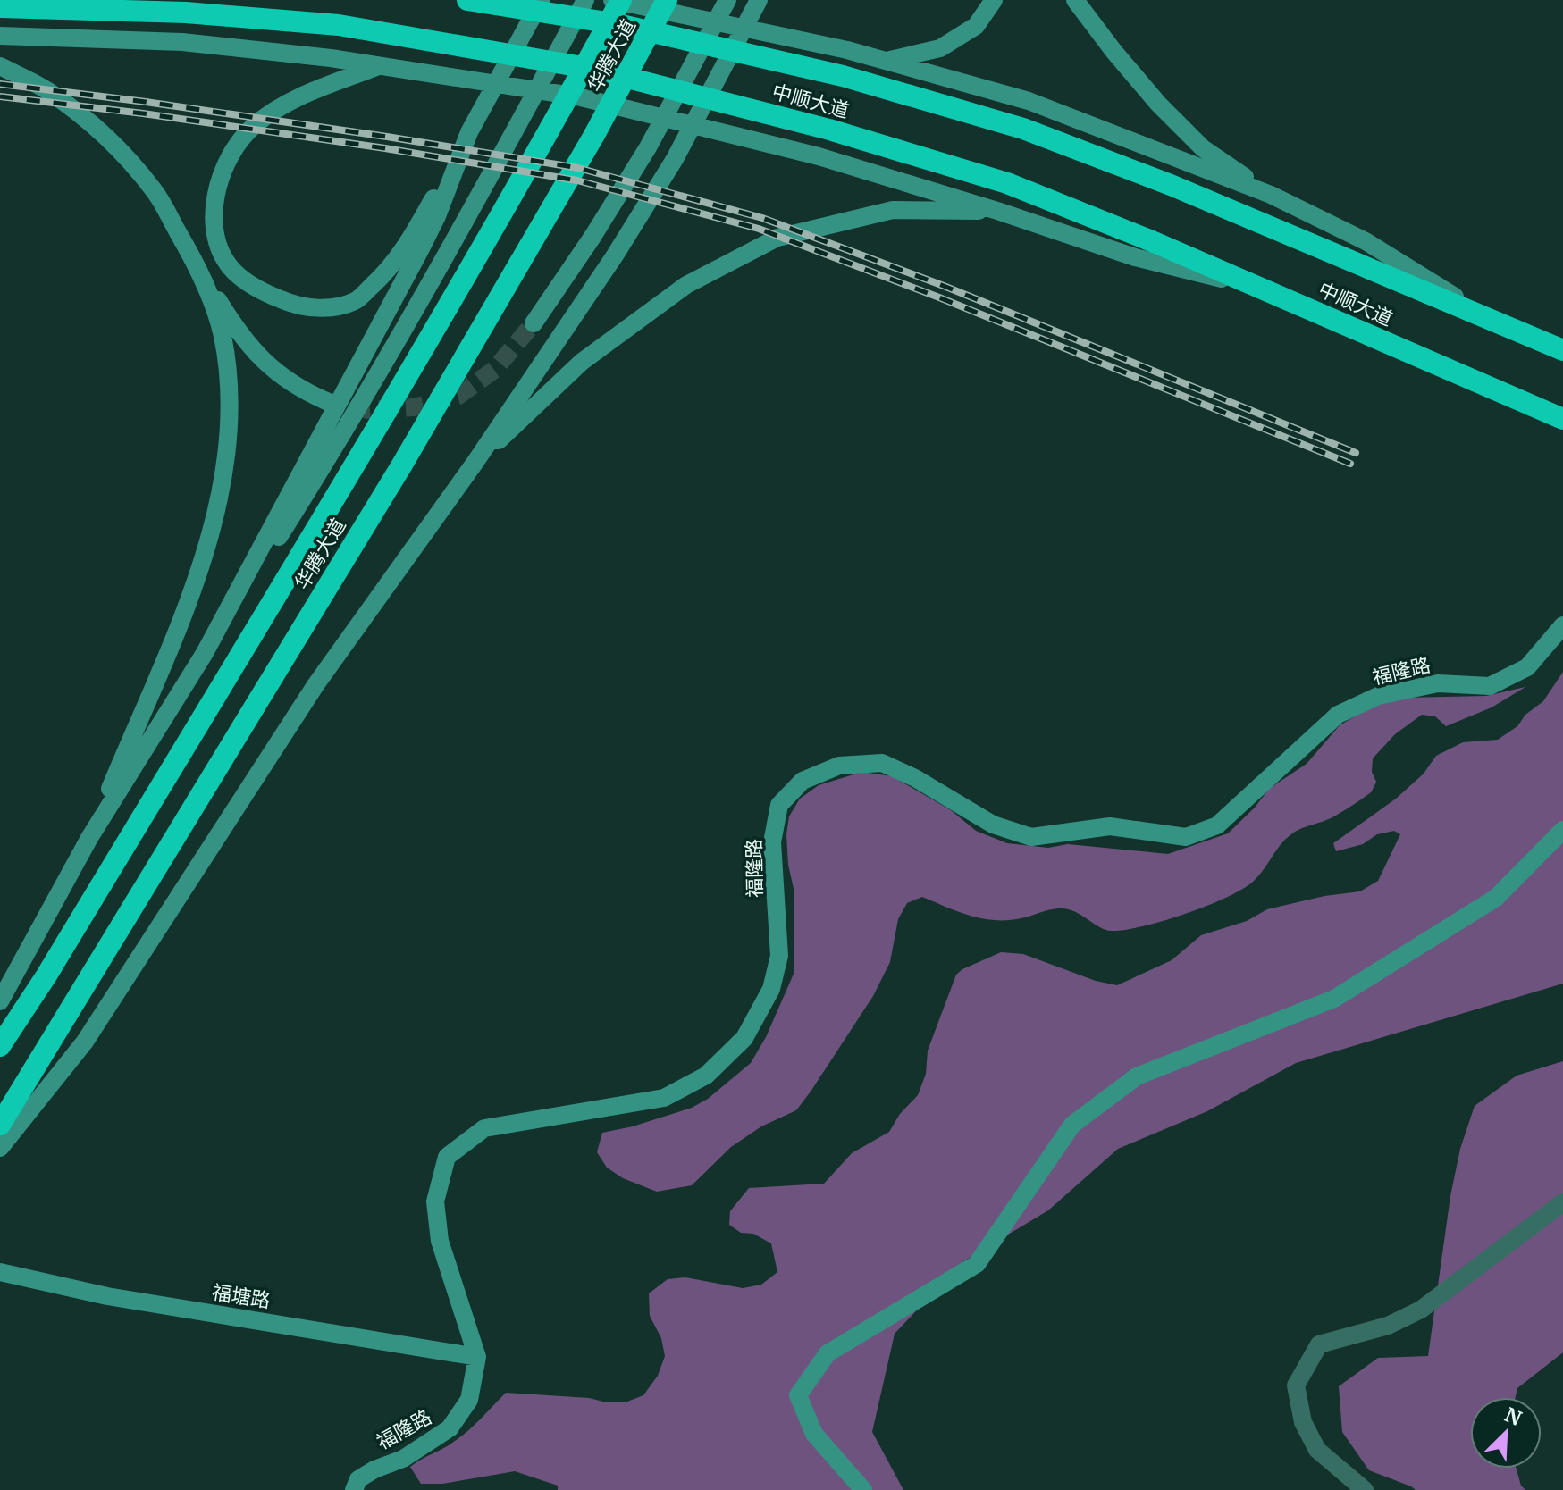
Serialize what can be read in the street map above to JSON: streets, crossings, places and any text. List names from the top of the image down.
{
  "streets": {
    "highway": ["华腾大道", "中顺大道"],
    "main road": ["福隆路", "福塘路"]
  },
  "crossings": [
    ["福隆路", "福塘路"]
  ],
  "north": "top right"
}
